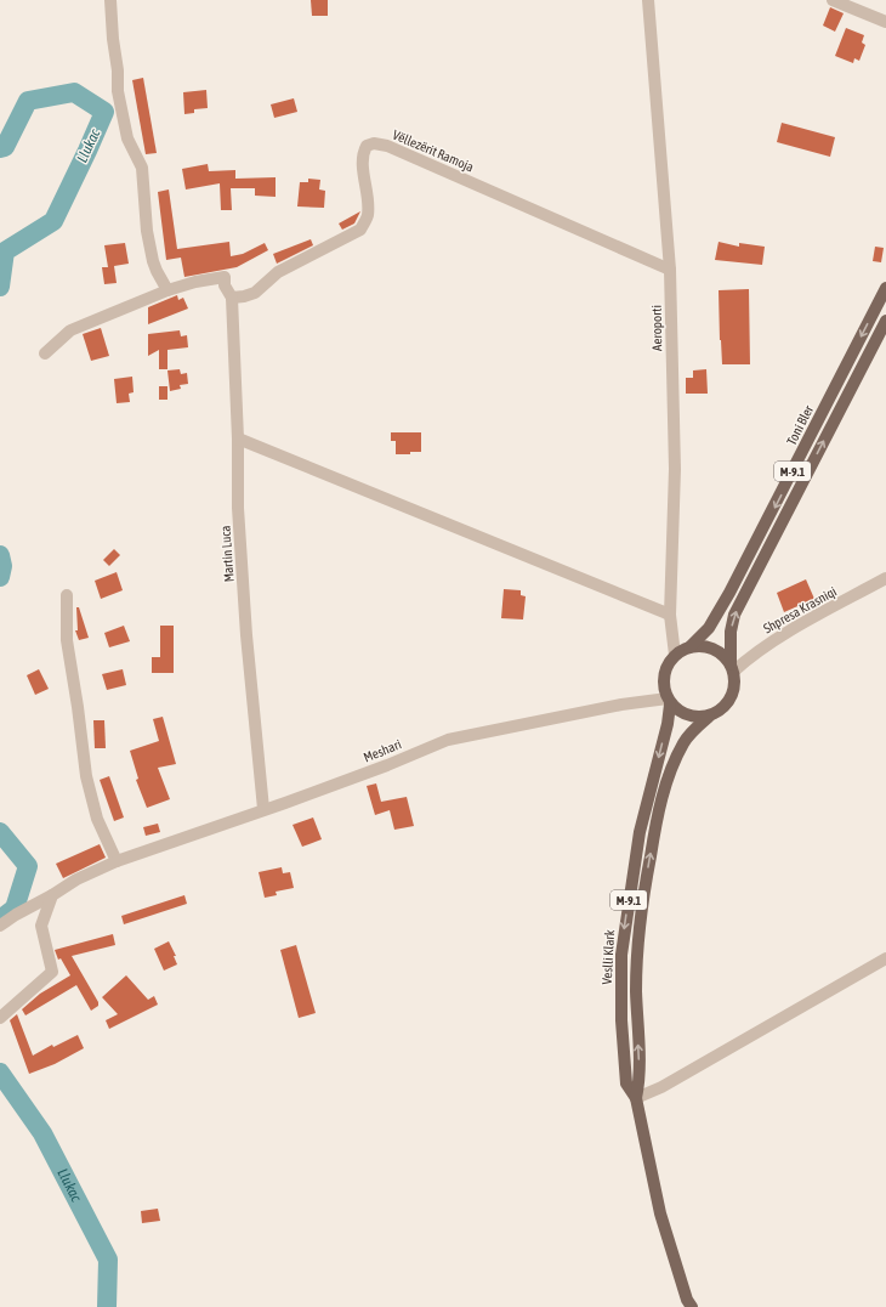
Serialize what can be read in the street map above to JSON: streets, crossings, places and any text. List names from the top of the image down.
{
  "streets": {
    "main road": ["Toni Bler", "M-9.1", "Veslli Klark"],
    "street": [
      "Vëllezërit Ramoja",
      "Aeroporti",
      "Martin Luca",
      "Shpresa Krasniqi",
      "Meshari"
    ]
  },
  "crossings": [
    ["Vëllezërit Ramoja", "Aeroporti"],
    ["Vëllezërit Ramoja", "Martin Luca"],
    ["Aeroporti", "Toni Bler"],
    ["Aeroporti", "M-9.1"],
    ["Aeroporti", "Shpresa Krasniqi"],
    ["Aeroporti", "Meshari"],
    ["Aeroporti", "Veslli Klark"],
    ["Toni Bler", "M-9.1"],
    ["Toni Bler", "Shpresa Krasniqi"],
    ["Toni Bler", "Meshari"],
    ["Toni Bler", "Veslli Klark"],
    ["M-9.1", "Shpresa Krasniqi"],
    ["M-9.1", "Meshari"],
    ["M-9.1", "Veslli Klark"],
    ["Martin Luca", "Meshari"],
    ["Shpresa Krasniqi", "Meshari"],
    ["Shpresa Krasniqi", "Veslli Klark"],
    ["Meshari", "Veslli Klark"]
  ],
  "water": ["Llukac"]
}
